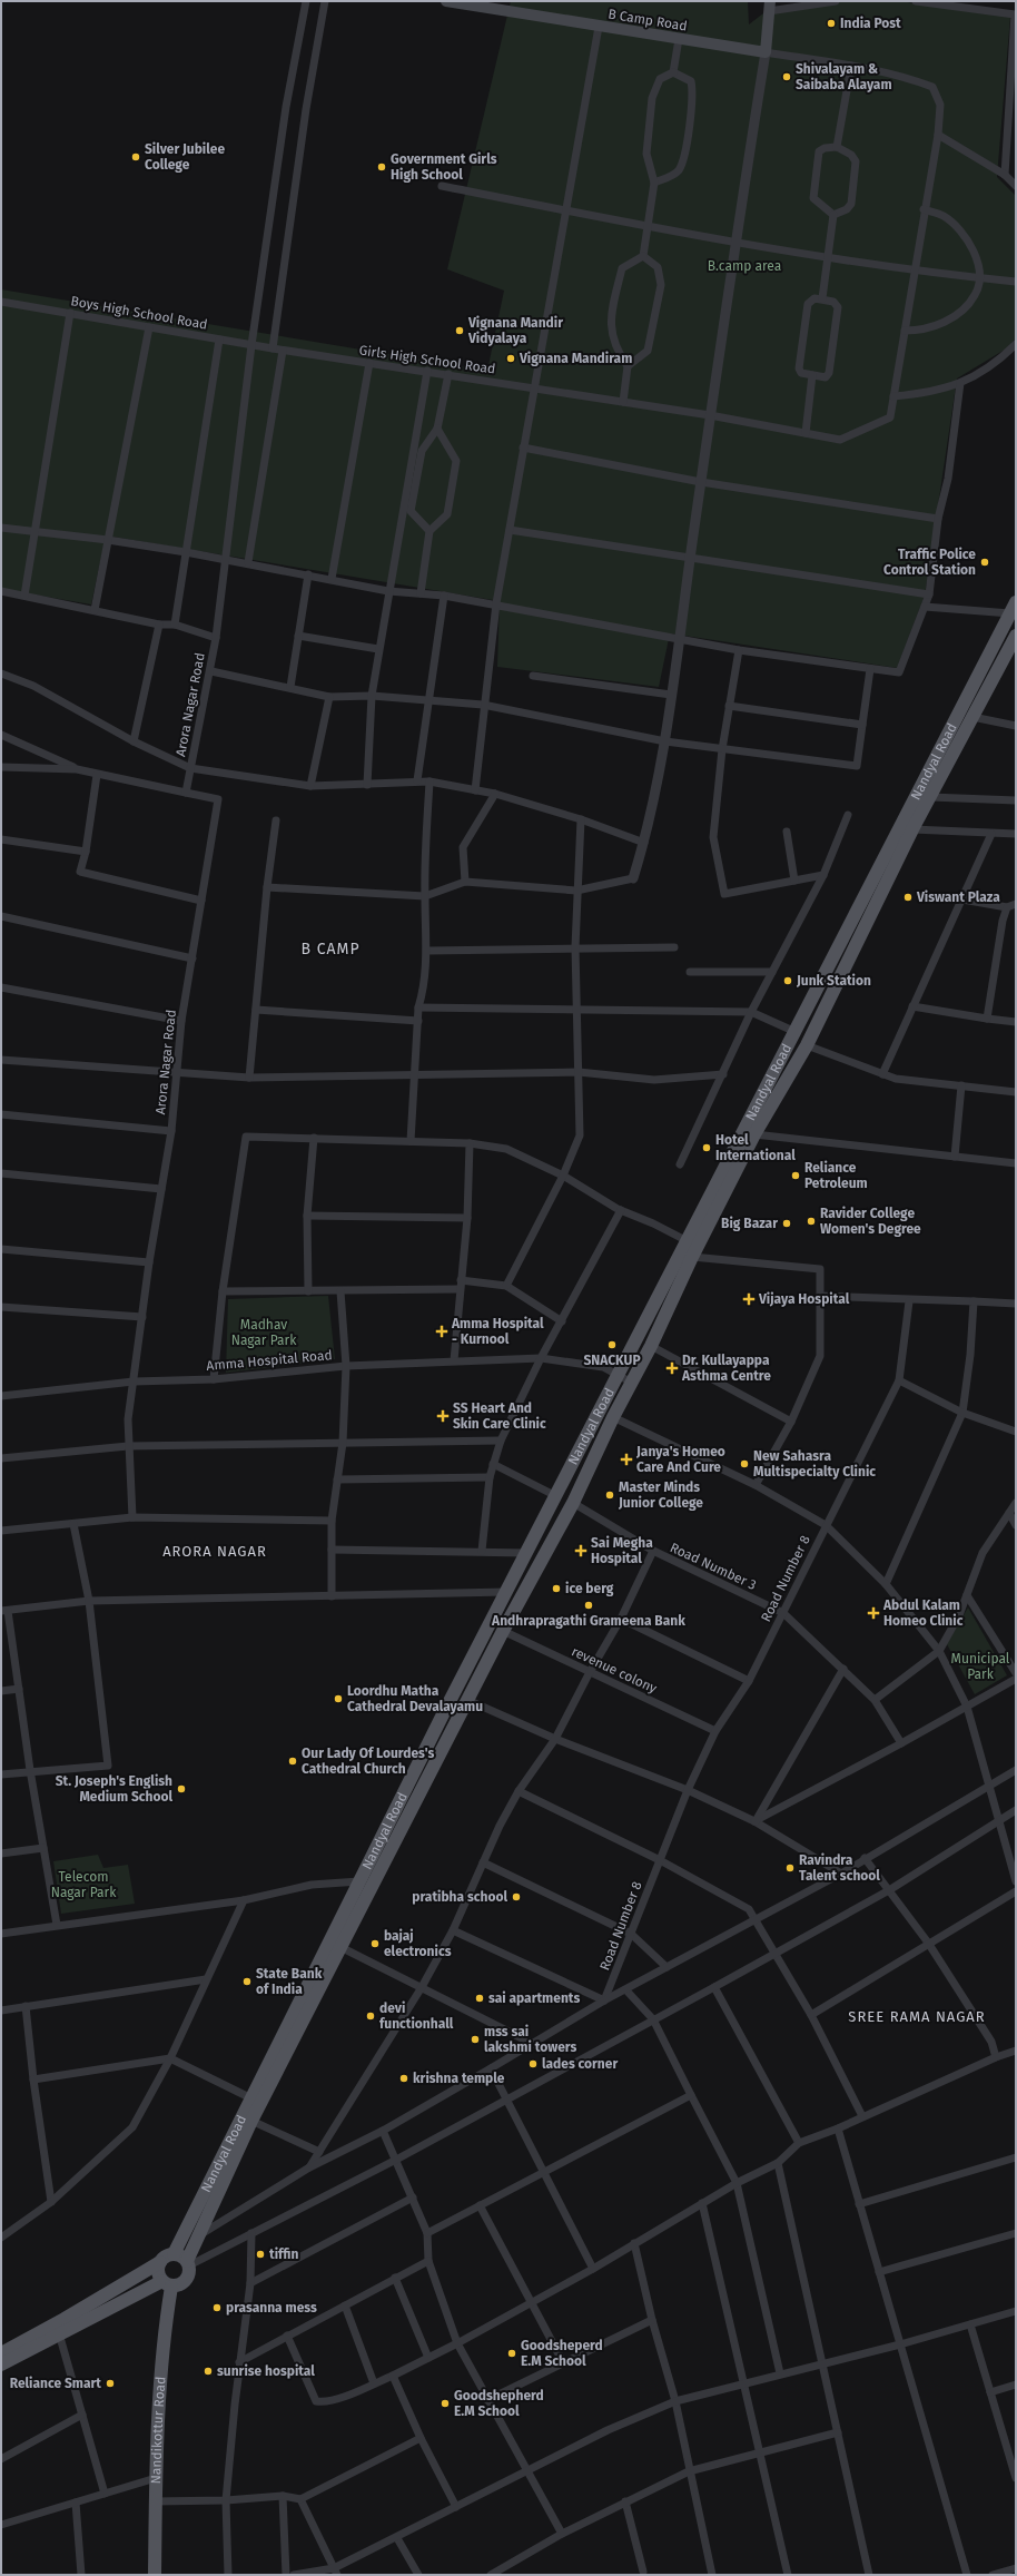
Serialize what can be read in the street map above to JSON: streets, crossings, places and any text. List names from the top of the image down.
{
  "streets": {
    "main road": ["B Camp Road", "Nandyal Road", "Nandikottur Road"],
    "street": [
      "Boys High School Road",
      "Girls High School Road",
      "Arora Nagar Road",
      "Amma Hospital Road",
      "Road Number 3",
      "Road Number 8",
      "revenue colony"
    ]
  },
  "crossings": [
    ["Boys High School Road", "Girls High School Road"],
    ["Boys High School Road", "Arora Nagar Road"],
    ["Arora Nagar Road", "Amma Hospital Road"],
    ["Nandyal Road", "Road Number 3"],
    ["Nandyal Road", "revenue colony"],
    ["Nandyal Road", "Nandikottur Road"],
    ["Road Number 3", "Road Number 8"],
    ["Road Number 8", "revenue colony"]
  ],
  "districts": ["B CAMP", "ARORA NAGAR", "SREE RAMA NAGAR"],
  "parks": [
    "B.camp area",
    "Madhav Nagar Park",
    "Municipal Park",
    "Telecom Nagar Park"
  ],
  "places": {
    "other": [
      "India Post",
      "Shivalayam & Saibaba Alayam",
      "Silver Jubilee College",
      "Government Girls High School",
      "Vignana Mandir Vidyalaya",
      "Vignana Mandiram",
      "Traffic Police Control Station",
      "Viswant Plaza",
      "Junk Station",
      "Hotel International",
      "Reliance Petroleum",
      "Ravider College Women's Degree",
      "Big Bazar",
      "SNACKUP",
      "New Sahasra Multispecialty Clinic",
      "Master Minds Junior College",
      "ice berg",
      "Andhrapragathi Grameena Bank",
      "Loordhu Matha Cathedral Devalayamu",
      "Our Lady Of Lourdes's Cathedral Church",
      "St. Joseph's English Medium School",
      "Ravindra Talent school",
      "pratibha school",
      "bajaj electronics",
      "State Bank of India",
      "sai apartments",
      "devi functionhall",
      "mss sai lakshmi towers",
      "lades corner",
      "krishna temple",
      "tiffin",
      "prasanna mess",
      "Goodsheperd E.M School",
      "sunrise hospital",
      "Reliance Smart",
      "Goodshepherd E.M School"
    ],
    "health": [
      "Vijaya Hospital",
      "Amma Hospital - Kurnool",
      "Dr. Kullayappa Asthma Centre",
      "SS Heart And Skin Care Clinic",
      "Janya's Homeo Care And Cure",
      "Sai Megha Hospital",
      "Abdul Kalam Homeo Clinic"
    ]
  }
}
